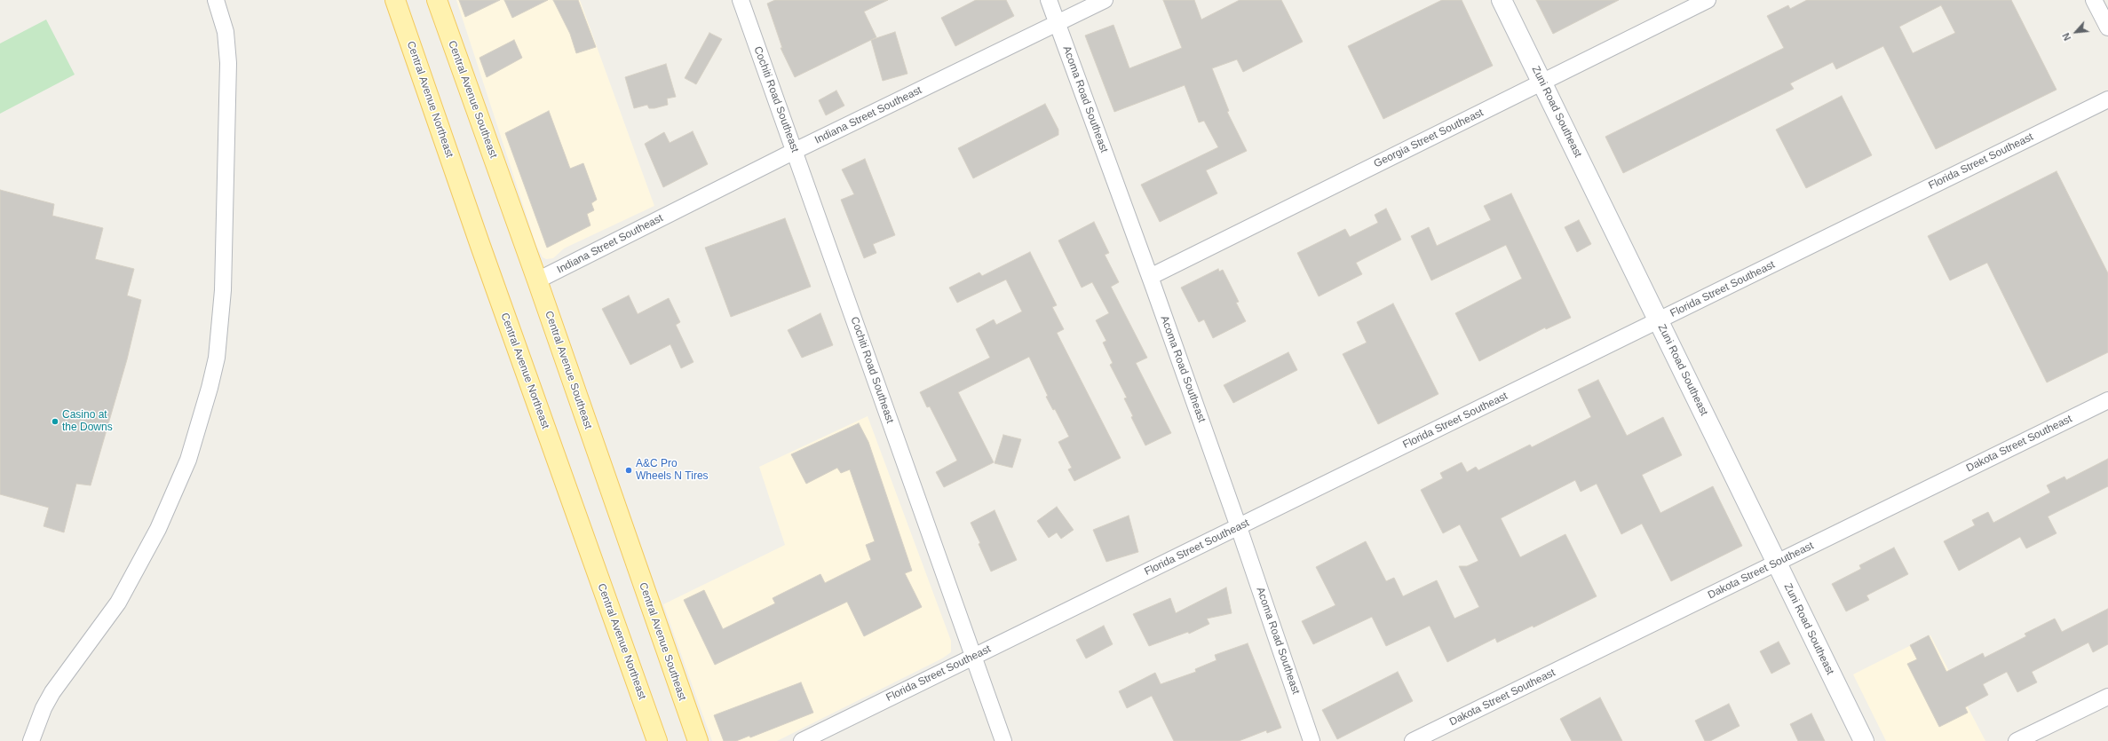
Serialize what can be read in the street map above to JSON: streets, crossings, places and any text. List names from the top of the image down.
{
  "streets": {
    "main road": ["Central Avenue Northeast", "Central Avenue Southeast"],
    "street": [
      "Cochiti Road Southeast",
      "Acoma Road Southeast",
      "Zuni Road Southeast",
      "Indiana Street Southeast",
      "Georgia Street Southeast",
      "Florida Street Southeast",
      "Dakota Street Southeast"
    ]
  },
  "crossings": [
    ["Central Avenue Southeast", "Indiana Street Southeast"],
    ["Cochiti Road Southeast", "Indiana Street Southeast"],
    ["Cochiti Road Southeast", "Florida Street Southeast"],
    ["Acoma Road Southeast", "Indiana Street Southeast"],
    ["Acoma Road Southeast", "Georgia Street Southeast"],
    ["Acoma Road Southeast", "Florida Street Southeast"],
    ["Zuni Road Southeast", "Georgia Street Southeast"],
    ["Zuni Road Southeast", "Florida Street Southeast"],
    ["Zuni Road Southeast", "Dakota Street Southeast"]
  ],
  "places": ["Casino at the Downs", "A&C Pro Wheels N Tires"],
  "north": "bottom left"
}
